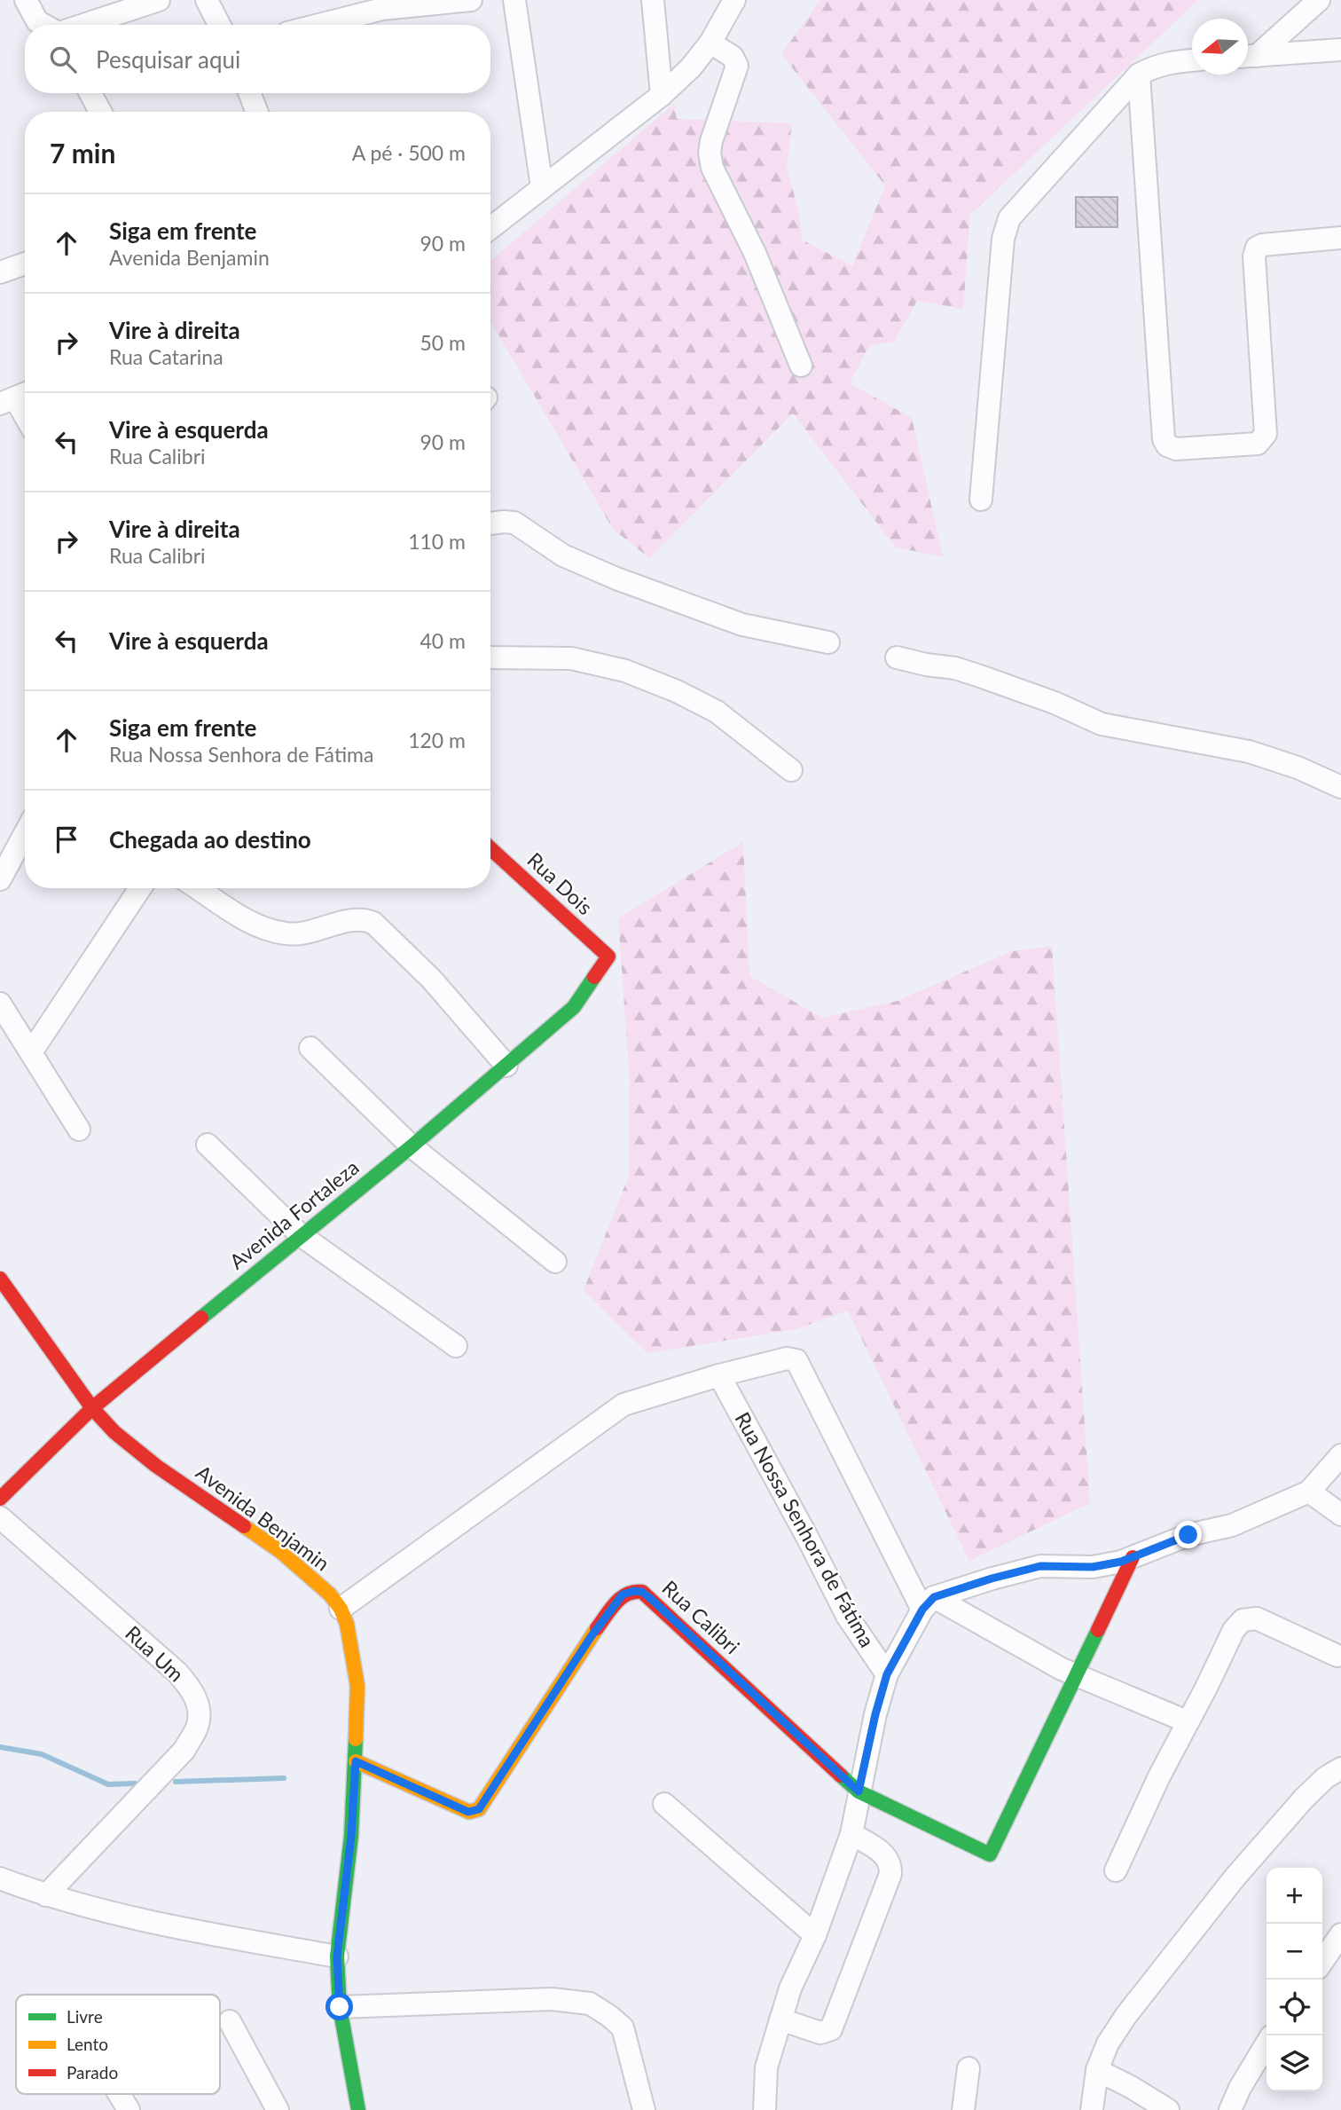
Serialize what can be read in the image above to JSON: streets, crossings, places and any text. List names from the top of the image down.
{
  "streets": {
    "street": [
      "Rua Dois",
      "Avenida Fortaleza",
      "Avenida Benjamin",
      "Rua Nossa Senhora de Fátima",
      "Rua Calibri",
      "Rua Um"
    ]
  },
  "crossings": [
    ["Rua Dois", "Avenida Fortaleza"],
    ["Avenida Fortaleza", "Avenida Benjamin"],
    ["Avenida Benjamin", "Rua Calibri"]
  ],
  "legend": ["Livre", "Lento", "Parado"],
  "north": "left",
  "page": {
    "search": "Pesquisar aqui",
    "heading": ["7 min", "A pé · 500 m"],
    "list": [
      ["Siga em frente", "Avenida Benjamin", "90 m"],
      ["Vire à direita", "Rua Catarina", "50 m"],
      ["Vire à esquerda", "Rua Calibri", "90 m"],
      ["Vire à direita", "Rua Calibri", "110 m"],
      ["Vire à esquerda", "40 m"],
      ["Siga em frente", "Rua Nossa Senhora de Fátima", "120 m"],
      "Chegada ao destino"
    ],
    "map_buttons": ["+", "−"]
  }
}
